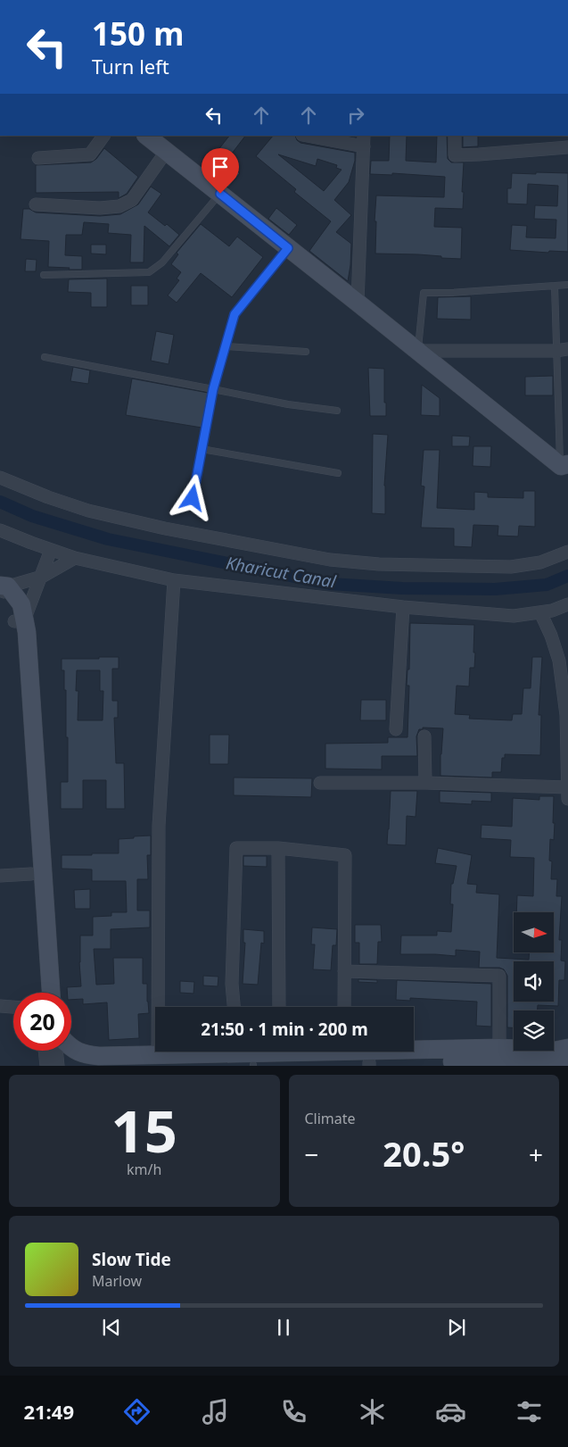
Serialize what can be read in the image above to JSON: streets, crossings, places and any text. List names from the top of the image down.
{
  "water": ["Kharicut Canal"],
  "north": "right",
  "page": {
    "turn": ["150 m", "Turn left"],
    "limit": "20",
    "trip": "21:50 · 1 min · 200 m",
    "tile": [
      ["15", "km/h"],
      "Climate"
    ],
    "heat": ["−", "20.5°", "+"],
    "song": ["Slow Tide", "Marlow"],
    "tabs": "21:49"
  }
}
